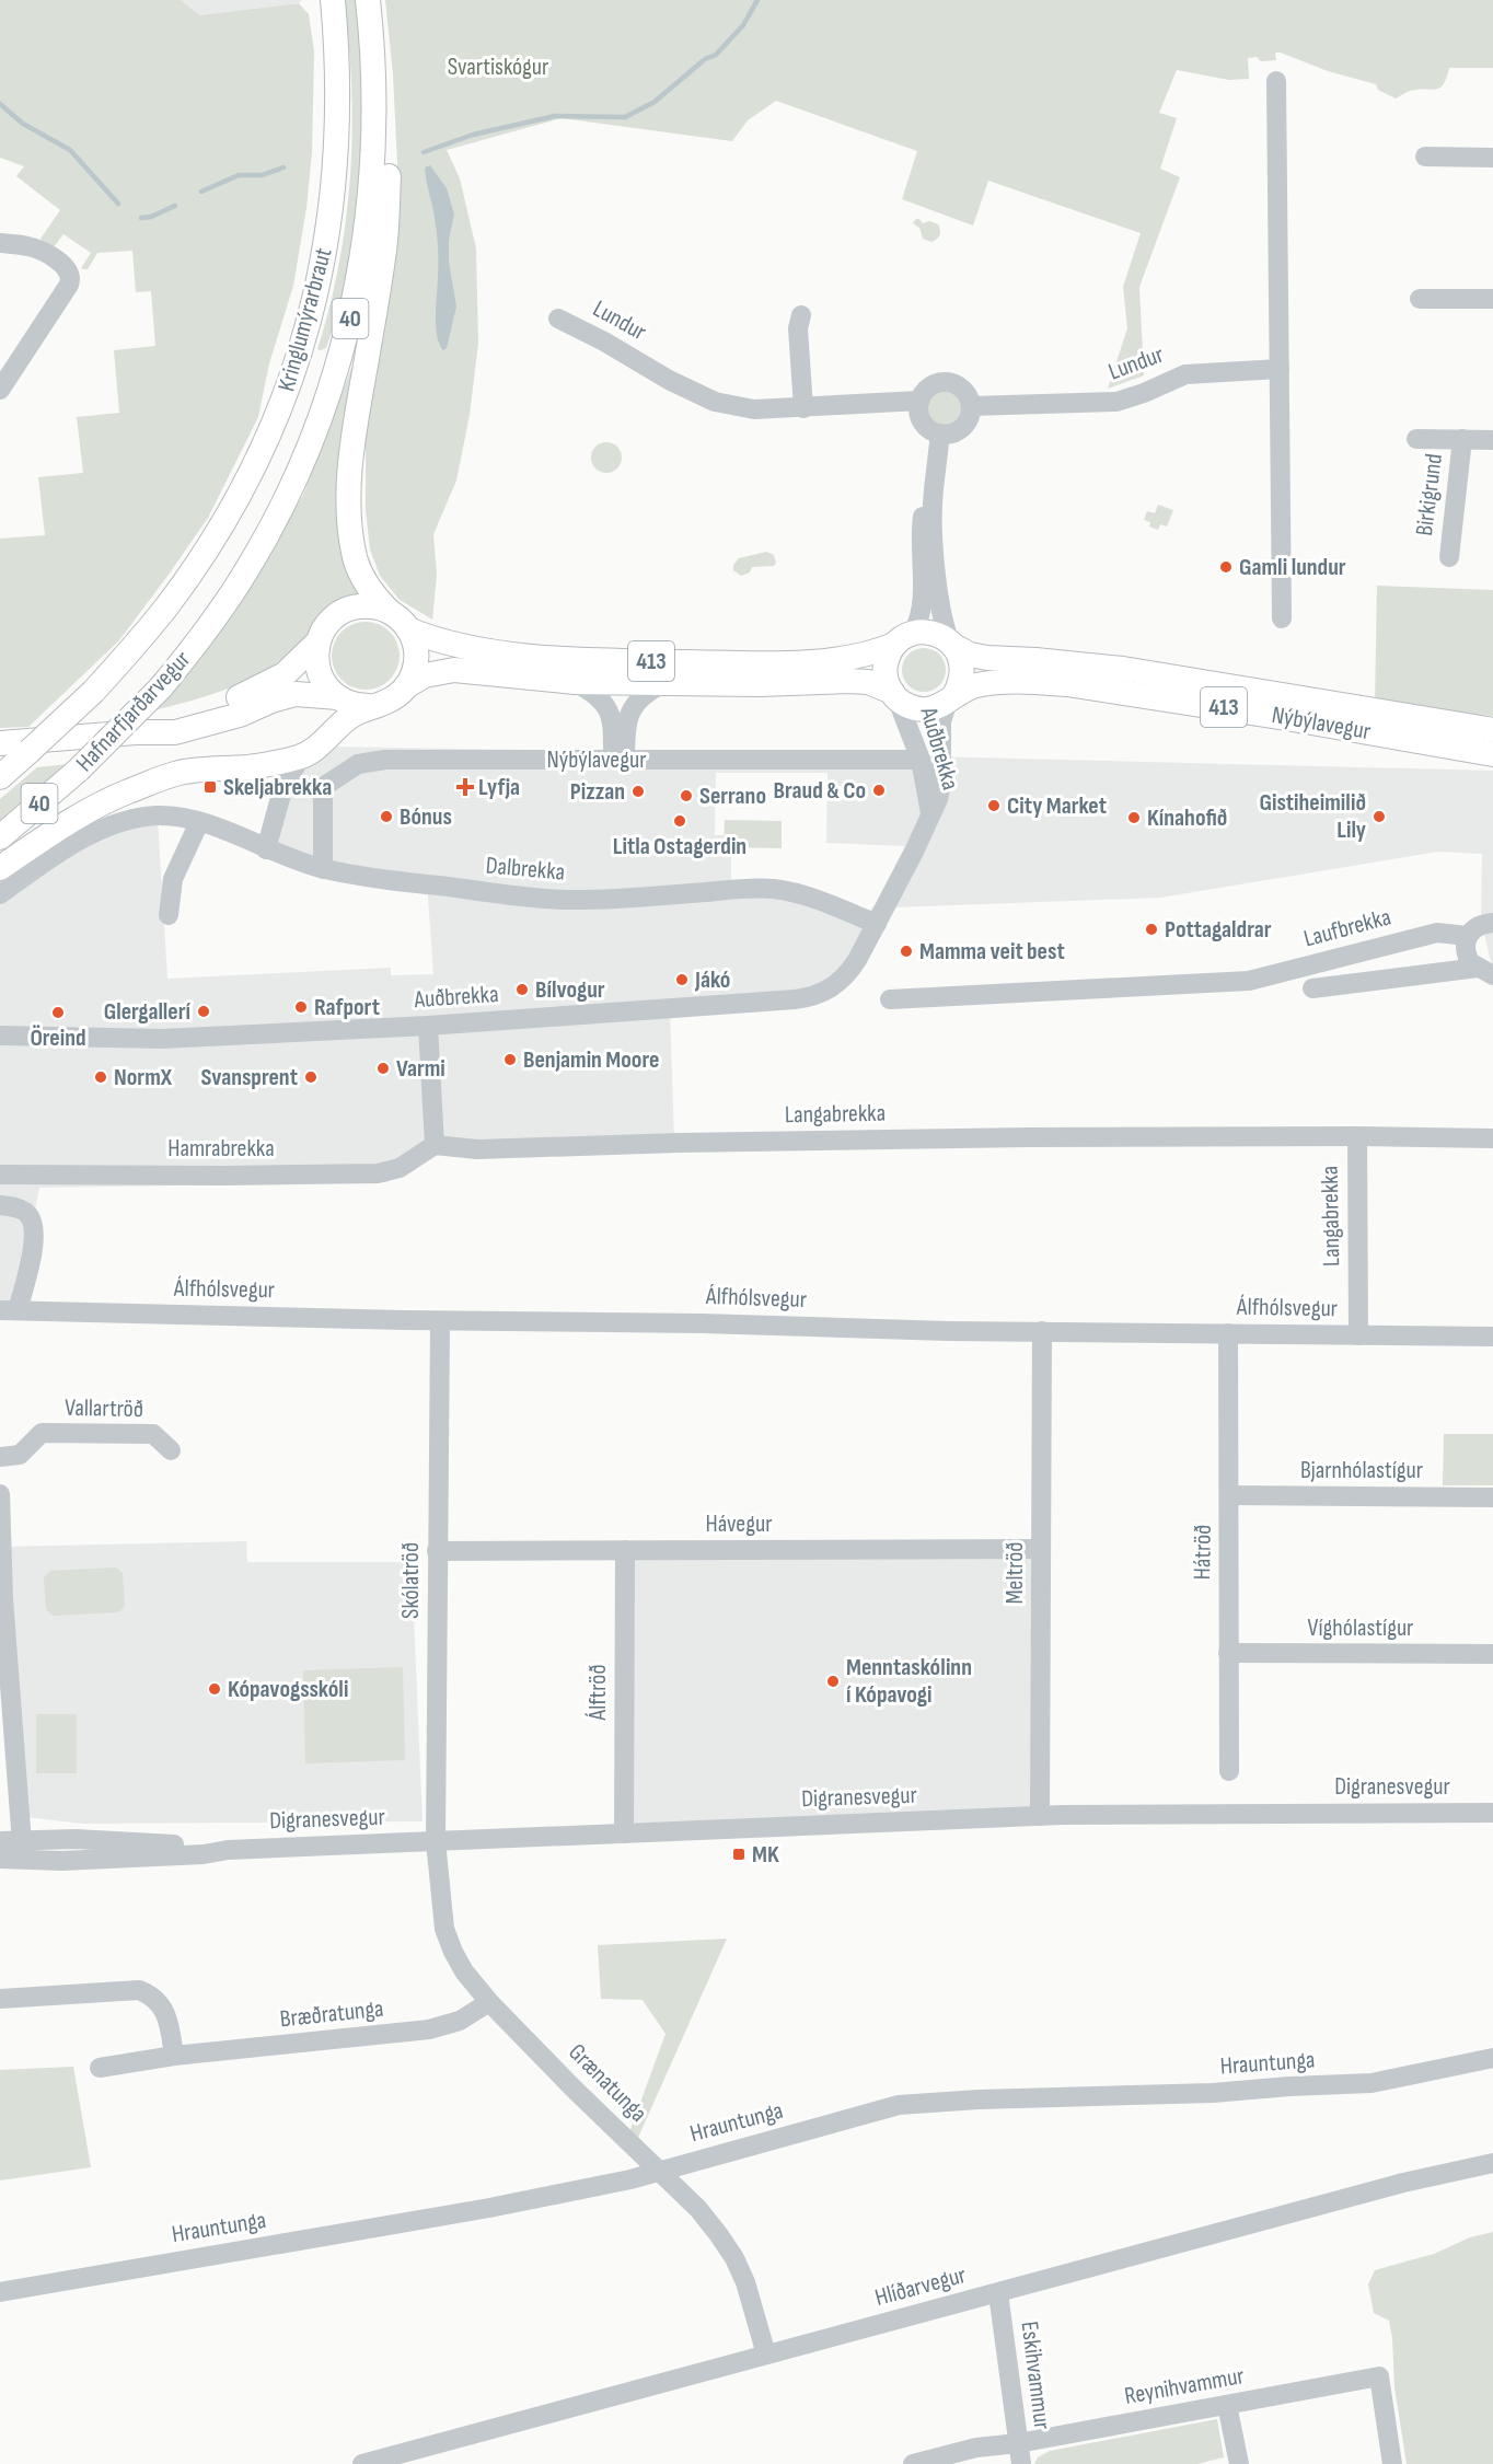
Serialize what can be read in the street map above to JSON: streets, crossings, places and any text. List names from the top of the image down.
{
  "streets": {
    "main road": [
      "40",
      "Kringlumýrarbraut",
      "413",
      "Hafnarfjarðarvegur",
      "Nýbýlavegur"
    ],
    "street": [
      "Lundur",
      "Birkigrund",
      "Auðbrekka",
      "Dalbrekka",
      "Laufbrekka",
      "Langabrekka",
      "Hamrabrekka",
      "Álfhólsvegur",
      "Vallartröð",
      "Bjarnhólastígur",
      "Hávegur",
      "Hátröð",
      "Meltröð",
      "Skólatröð",
      "Víghólastígur",
      "Álftröð",
      "Digranesvegur",
      "Bræðratunga",
      "Hrauntunga",
      "Grænatunga",
      "Hlíðarvegur",
      "Eskihvammur",
      "Reynihvammur"
    ]
  },
  "crossings": [
    ["Kringlumýrarbraut", "Hafnarfjarðarvegur"],
    ["413", "Nýbýlavegur"],
    ["413", "Auðbrekka"],
    ["Nýbýlavegur", "Auðbrekka"],
    ["Nýbýlavegur", "Dalbrekka"],
    ["Auðbrekka", "Dalbrekka"],
    ["Langabrekka", "Hamrabrekka"],
    ["Langabrekka", "Álfhólsvegur"],
    ["Álfhólsvegur", "Hátröð"],
    ["Álfhólsvegur", "Meltröð"],
    ["Álfhólsvegur", "Skólatröð"],
    ["Bjarnhólastígur", "Hátröð"],
    ["Hávegur", "Meltröð"],
    ["Hávegur", "Skólatröð"],
    ["Hávegur", "Álftröð"],
    ["Hátröð", "Víghólastígur"],
    ["Meltröð", "Digranesvegur"],
    ["Skólatröð", "Digranesvegur"],
    ["Skólatröð", "Grænatunga"],
    ["Álftröð", "Digranesvegur"],
    ["Digranesvegur", "Grænatunga"],
    ["Bræðratunga", "Grænatunga"],
    ["Hrauntunga", "Grænatunga"],
    ["Grænatunga", "Hlíðarvegur"],
    ["Hlíðarvegur", "Eskihvammur"],
    ["Eskihvammur", "Reynihvammur"]
  ],
  "parks": ["Svartiskógur"],
  "places": {
    "other": [
      "Gamli lundur",
      "Braud & Co",
      "Pizzan",
      "Serrano",
      "City Market",
      "Bónus",
      "Gistiheimilið Lily",
      "Kínahofið",
      "Litla Ostagerdin",
      "Pottagaldrar",
      "Mamma veit best",
      "Jákó",
      "Bílvogur",
      "Rafport",
      "Glergallerí",
      "Öreind",
      "Benjamin Moore",
      "Varmi",
      "NormX",
      "Svansprent",
      "Menntaskólinn í Kópavogi",
      "Kópavogsskóli"
    ],
    "transit": ["Skeljabrekka", "MK"],
    "health": ["Lyfja"]
  }
}
